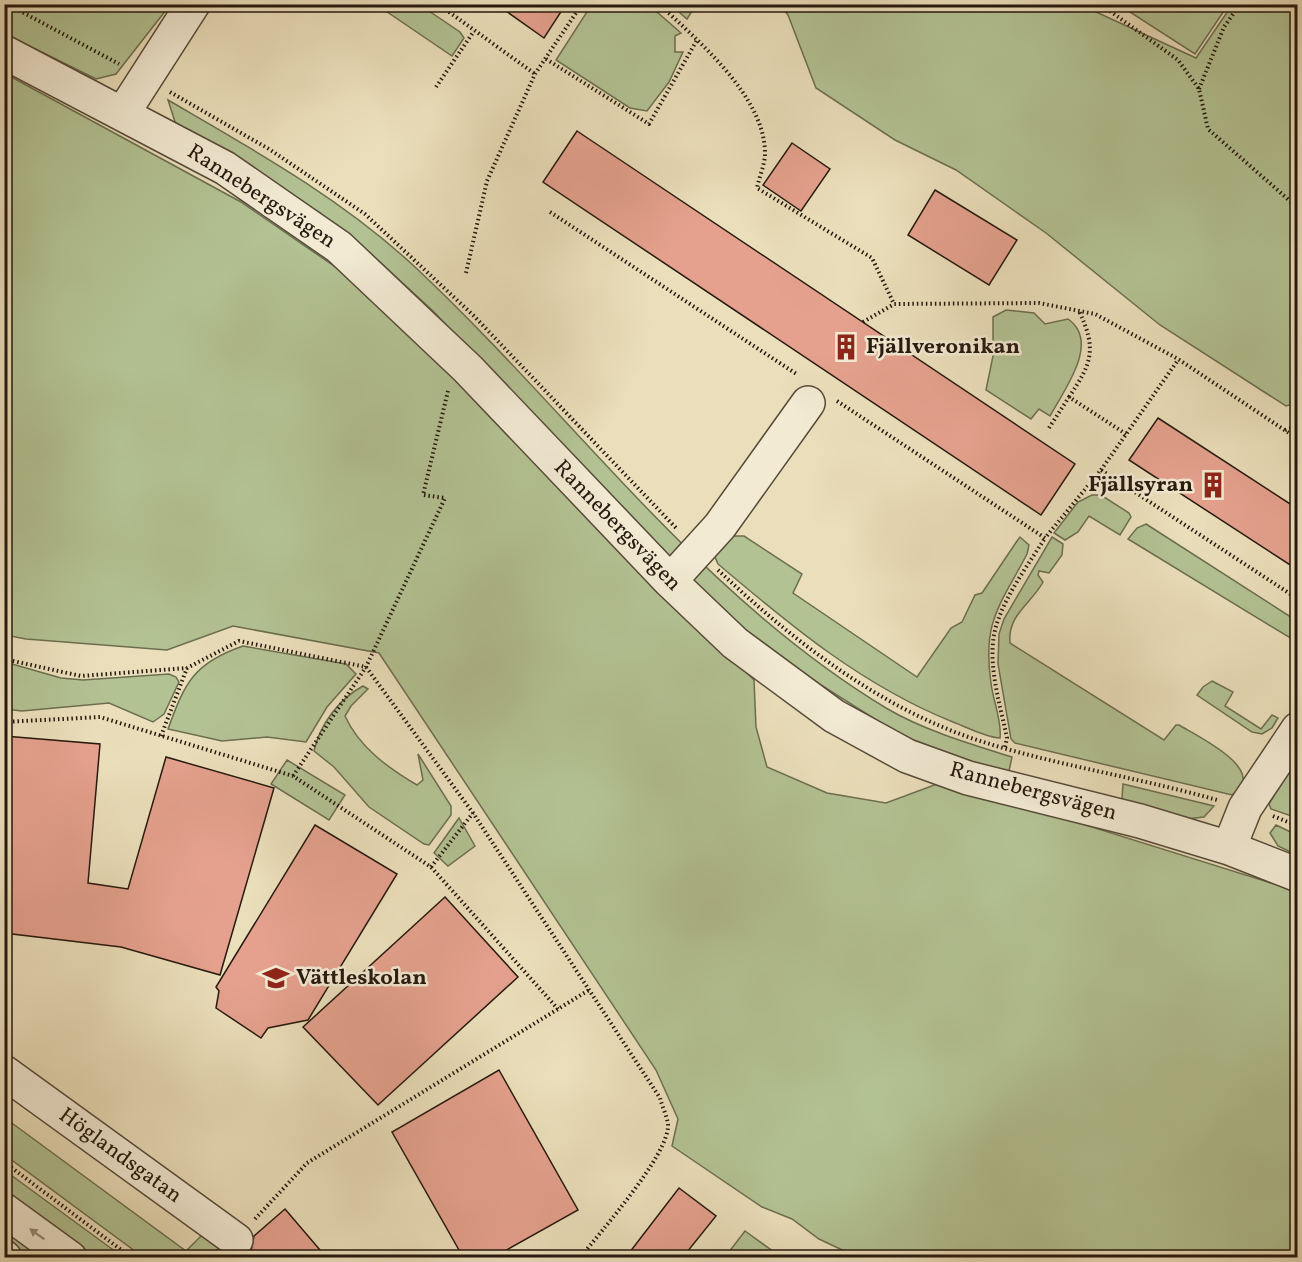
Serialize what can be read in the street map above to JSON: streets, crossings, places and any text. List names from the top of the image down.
{
  "streets": {
    "street": ["Rannebergsvägen", "Höglandsgatan"]
  },
  "places": {
    "building": ["Fjällveronikan", "Fjällsyran"],
    "school or university": ["Vättleskolan"]
  }
}
